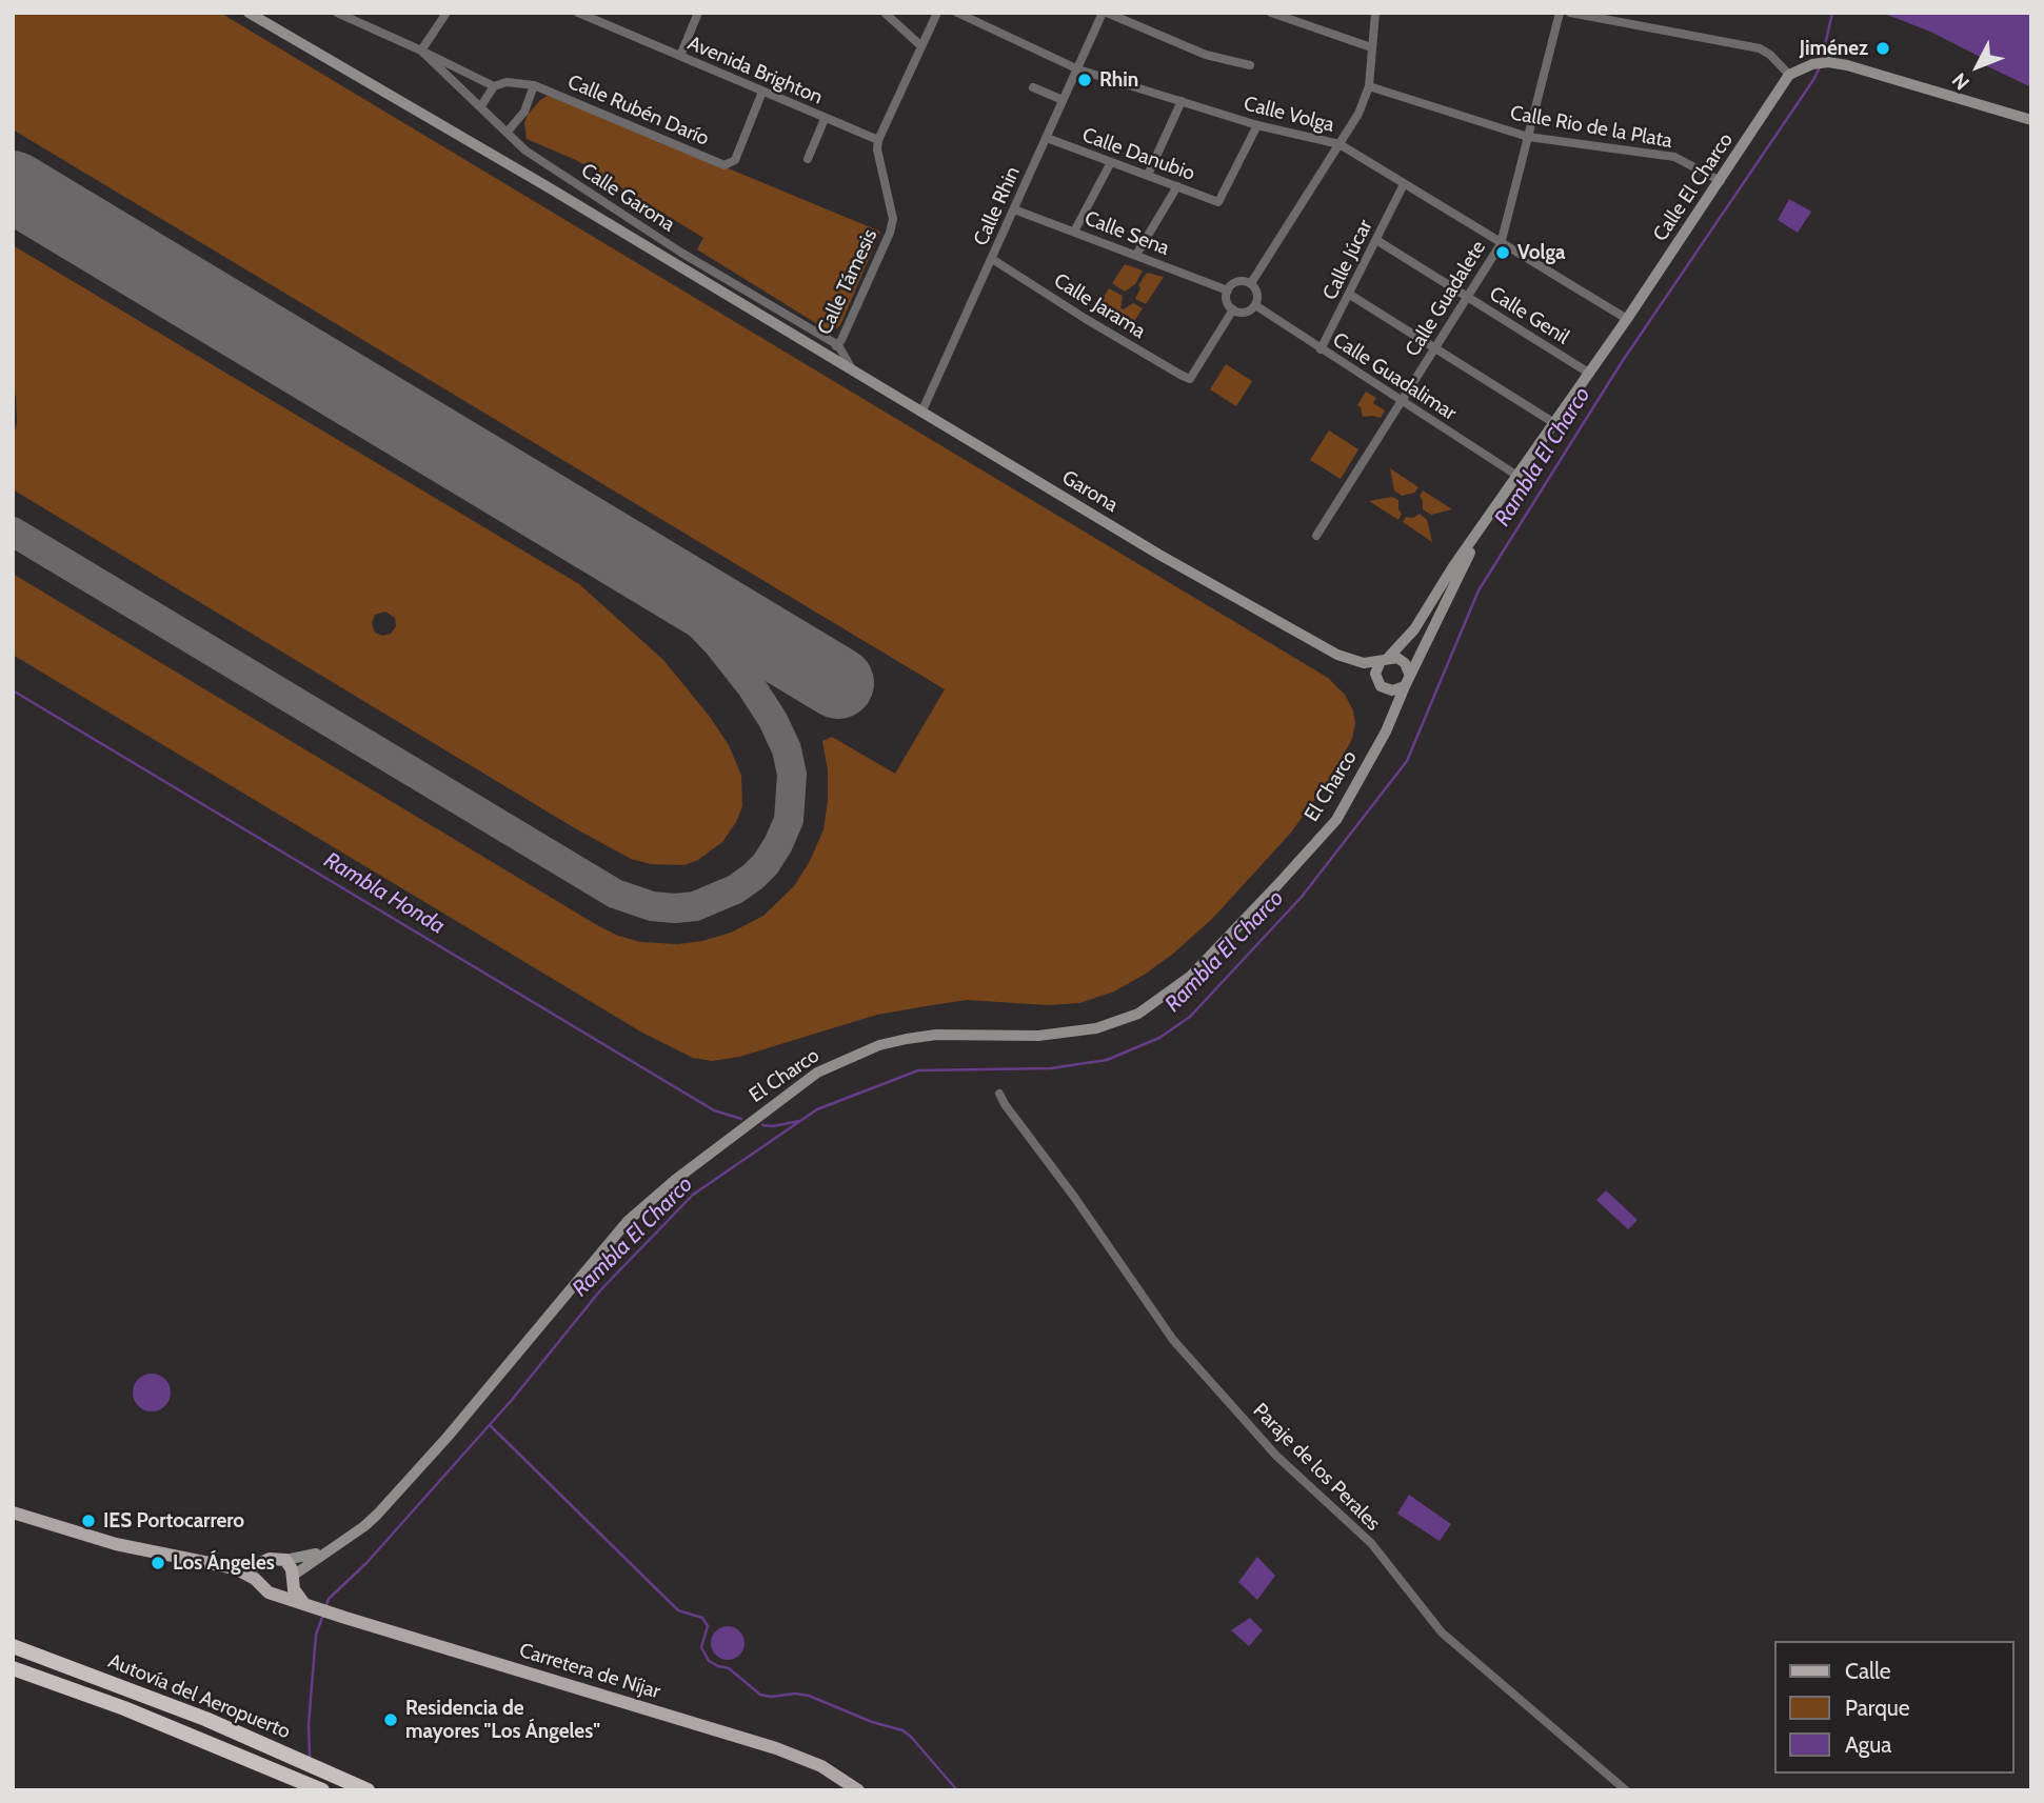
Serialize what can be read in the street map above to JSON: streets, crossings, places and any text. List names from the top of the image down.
{
  "streets": {
    "highway": ["Autovía del Aeropuerto"],
    "main road": [
      "Calle El Charco",
      "Garona",
      "El Charco",
      "Carretera de Níjar"
    ],
    "street": [
      "Avenida Brighton",
      "Calle Rubén Darío",
      "Calle Volga",
      "Calle Rio de la Plata",
      "Calle Danubio",
      "Calle Garona",
      "Calle Rhin",
      "Calle Sena",
      "Calle Júcar",
      "Calle Támesis",
      "Calle Guadalete",
      "Calle Jarama",
      "Calle Genil",
      "Calle Guadalimar",
      "Paraje de los Perales"
    ]
  },
  "crossings": [
    ["Avenida Brighton", "Calle Rubén Darío"],
    ["Avenida Brighton", "Calle Támesis"],
    ["Calle Rubén Darío", "Calle Garona"],
    ["Calle Volga", "Calle Danubio"],
    ["Calle Volga", "Calle El Charco"],
    ["Calle Volga", "Calle Rhin"],
    ["Calle Volga", "Calle Júcar"],
    ["Calle Volga", "Calle Guadalete"],
    ["Calle Volga", "El Charco"],
    ["Calle Rio de la Plata", "Calle El Charco"],
    ["Calle Rio de la Plata", "Calle Guadalete"],
    ["Calle Danubio", "Calle Rhin"],
    ["Calle El Charco", "El Charco"],
    ["Calle Garona", "Calle Támesis"],
    ["Calle Rhin", "Calle Sena"],
    ["Calle Rhin", "Calle Jarama"],
    ["Calle Rhin", "Garona"],
    ["Calle Sena", "Calle Jarama"],
    ["Calle Sena", "Calle Guadalimar"],
    ["Calle Júcar", "Calle Genil"],
    ["Calle Júcar", "Calle Guadalimar"],
    ["Calle Támesis", "Garona"],
    ["Calle Guadalete", "Calle Genil"],
    ["Calle Guadalete", "Calle Guadalimar"],
    ["Calle Jarama", "Calle Guadalimar"],
    ["Calle Genil", "El Charco"],
    ["Calle Guadalimar", "El Charco"],
    ["El Charco", "Carretera de Níjar"]
  ],
  "water": ["Rambla El Charco", "Rambla Honda"],
  "places": [
    "Jiménez",
    "Rhin",
    "Volga",
    "IES Portocarrero",
    "Los Ángeles",
    "Residencia de mayores \"Los Ángeles\""
  ],
  "legend": ["Calle", "Parque", "Agua"],
  "north": "bottom left"
}
